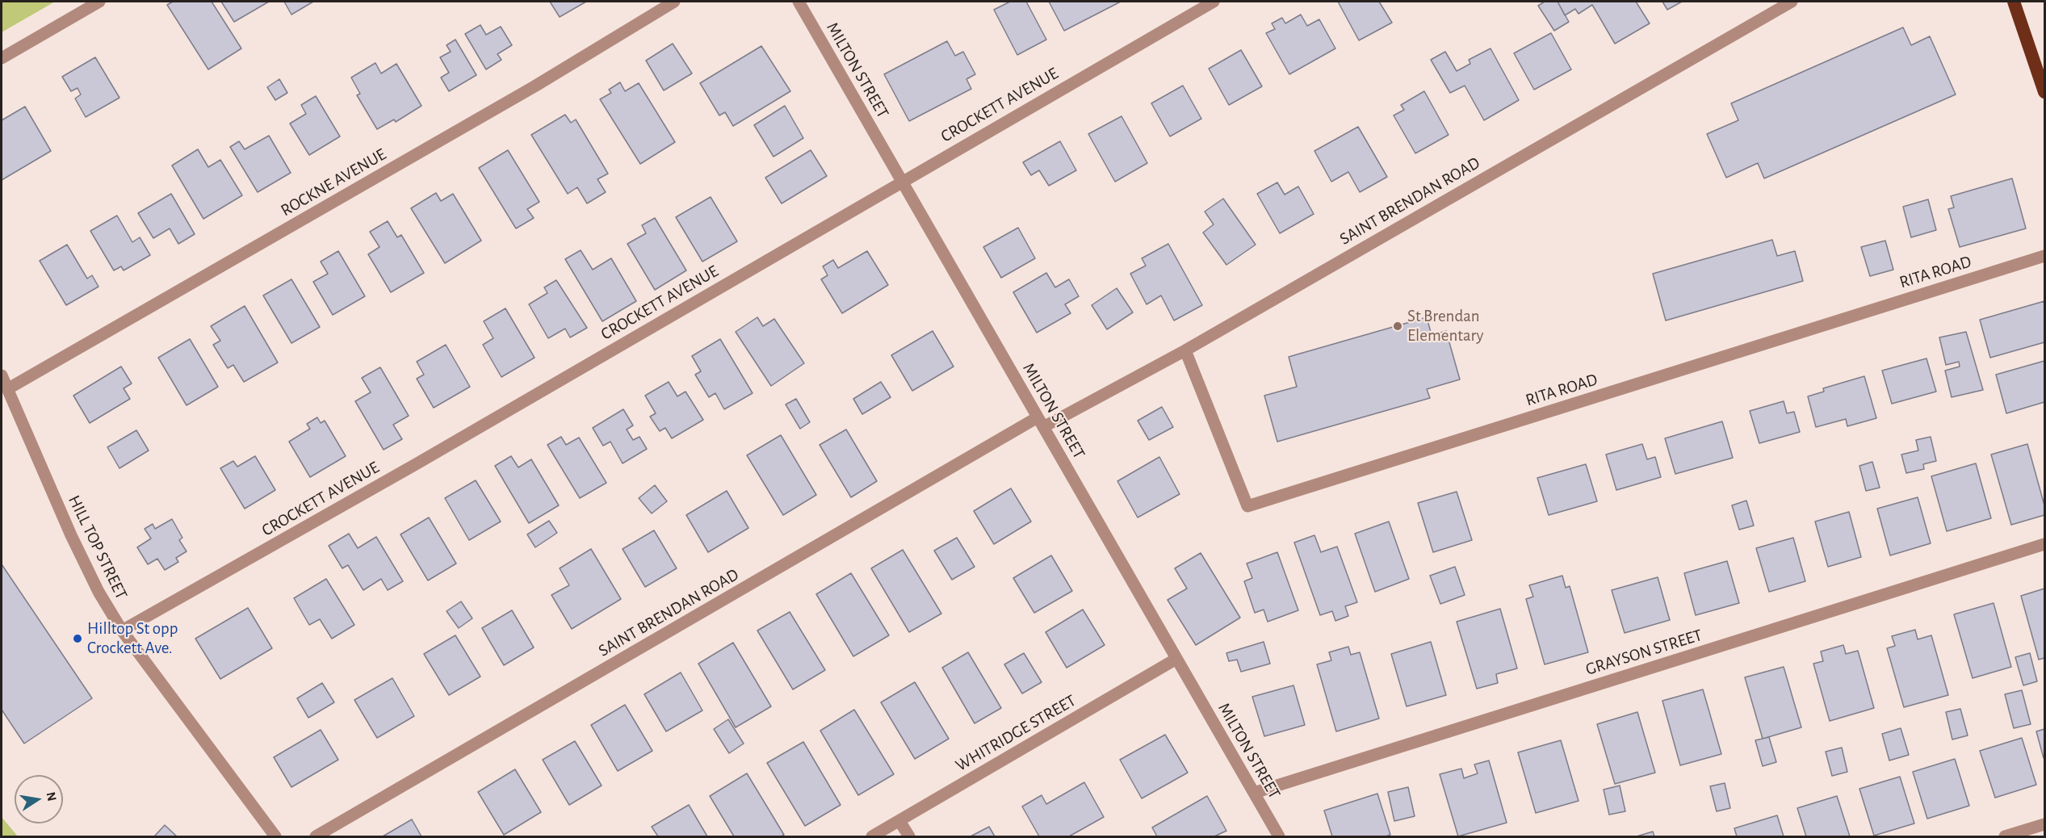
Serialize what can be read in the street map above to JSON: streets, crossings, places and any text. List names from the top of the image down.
{
  "streets": {
    "street": [
      "MILTON STREET",
      "CROCKETT AVENUE",
      "ROCKNE AVENUE",
      "SAINT BRENDAN ROAD",
      "RITA ROAD",
      "HILL TOP STREET",
      "GRAYSON STREET",
      "WHITRIDGE STREET"
    ]
  },
  "crossings": [
    ["MILTON STREET", "CROCKETT AVENUE"],
    ["MILTON STREET", "SAINT BRENDAN ROAD"],
    ["MILTON STREET", "GRAYSON STREET"],
    ["MILTON STREET", "WHITRIDGE STREET"],
    ["CROCKETT AVENUE", "HILL TOP STREET"],
    ["ROCKNE AVENUE", "HILL TOP STREET"],
    ["SAINT BRENDAN ROAD", "RITA ROAD"]
  ],
  "places": ["St Brendan Elementary", "Hilltop St opp Crockett Ave."],
  "north": "right"
}
